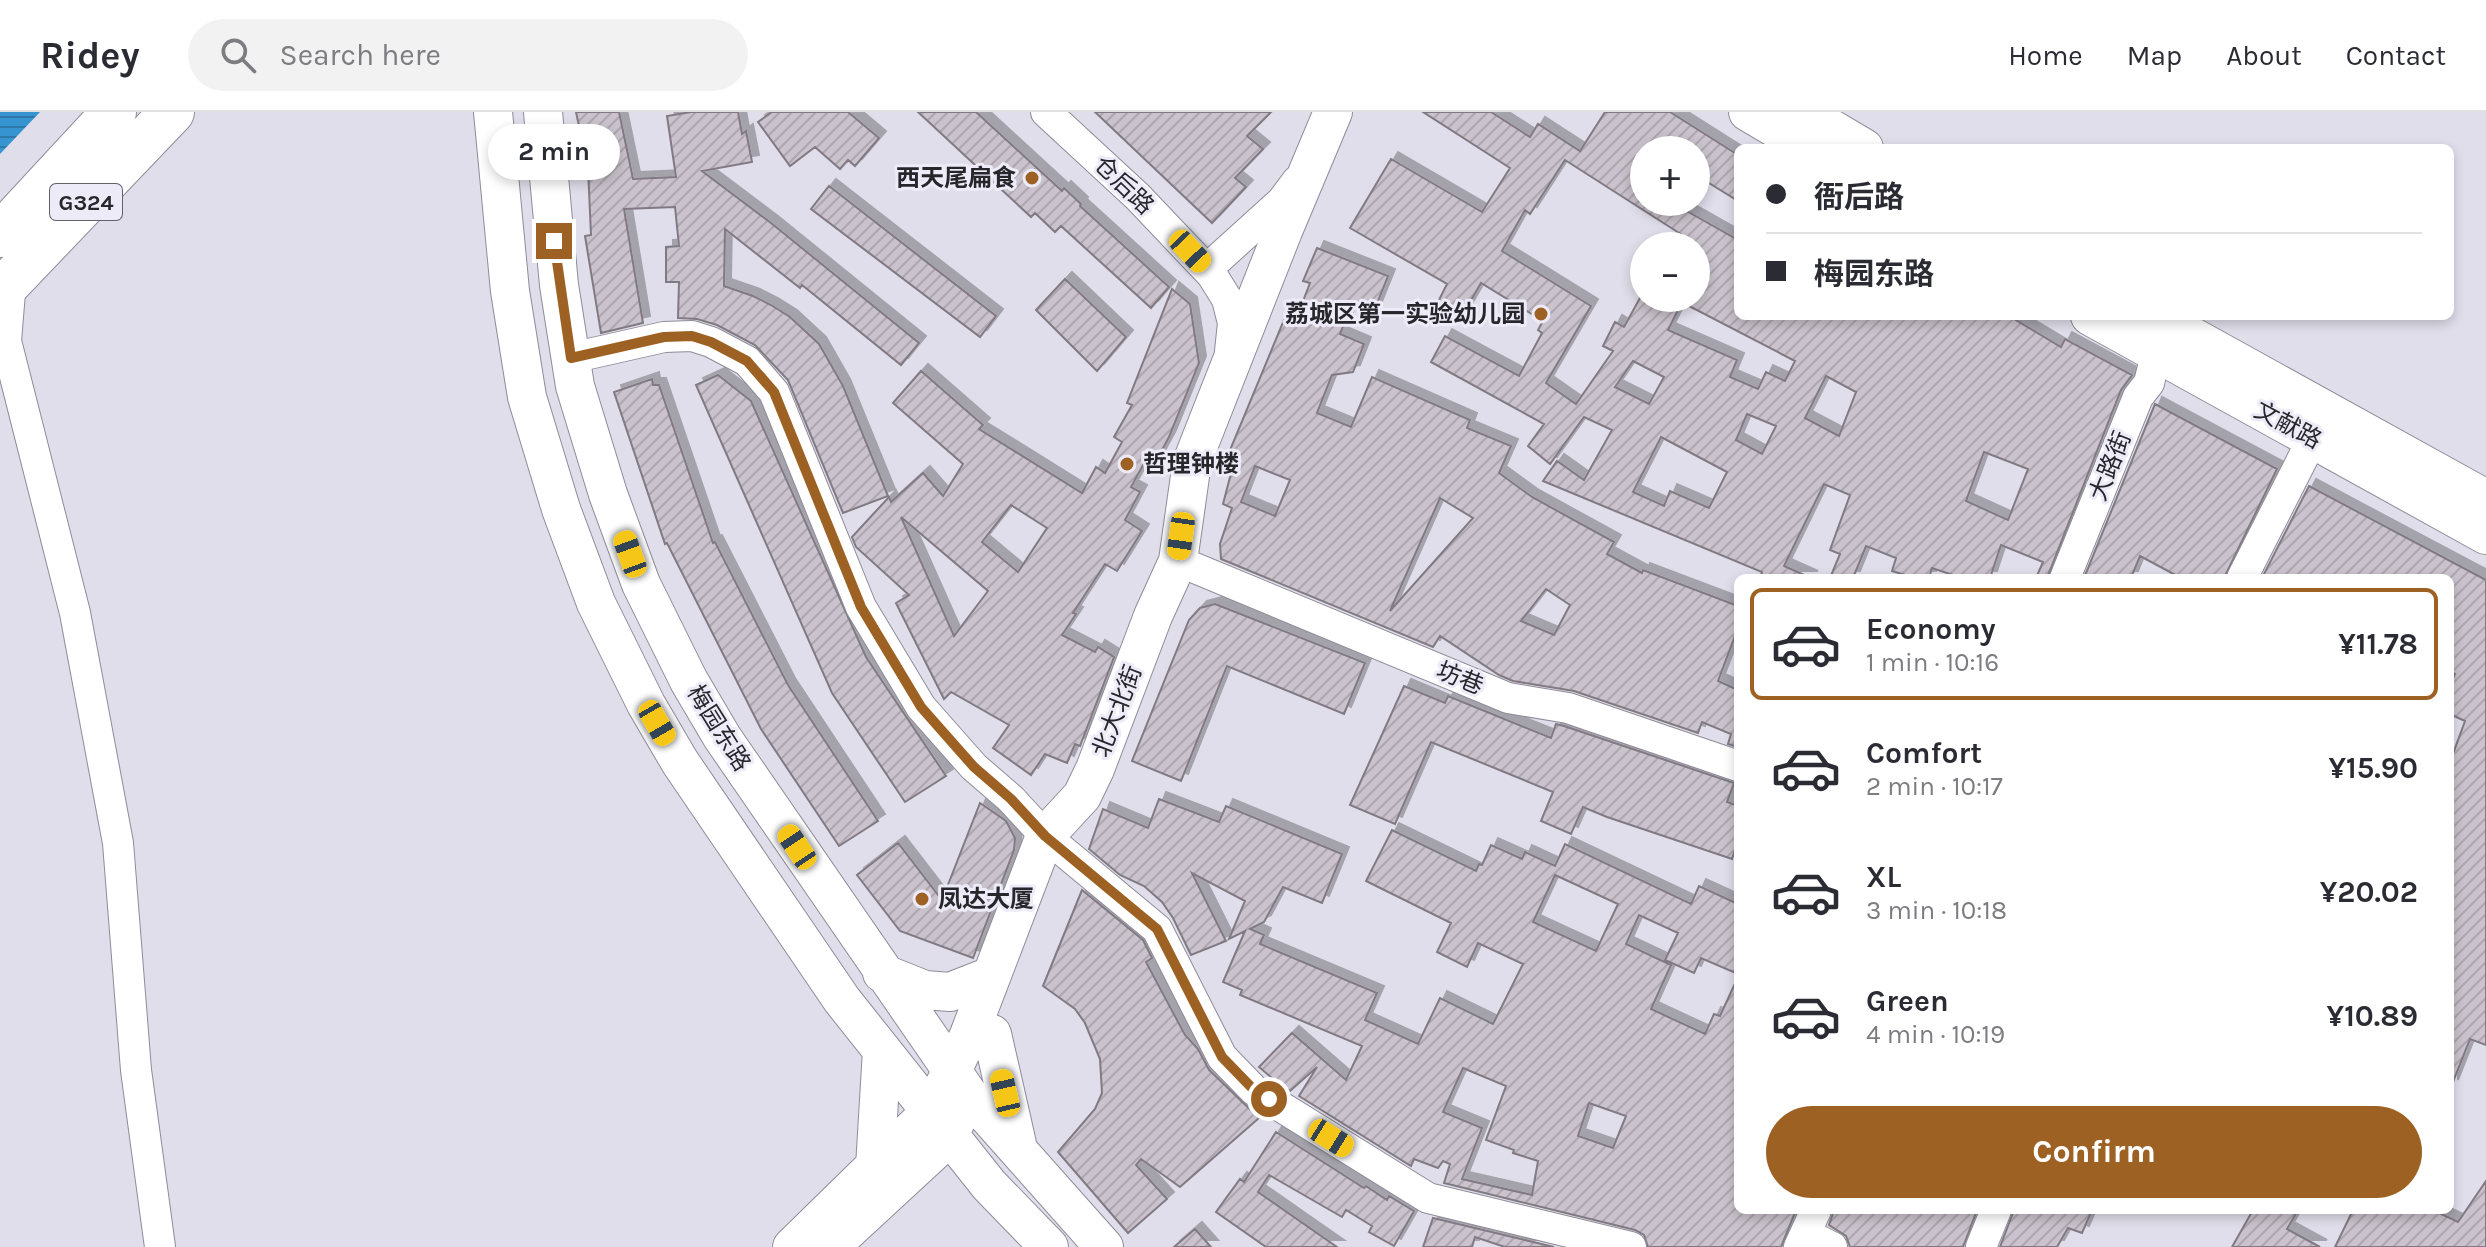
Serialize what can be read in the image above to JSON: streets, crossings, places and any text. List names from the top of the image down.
{
  "streets": {
    "highway": ["G324"],
    "main road": ["文献路", "北大北街", "梅园东路"],
    "street": ["仓后路", "大路街", "坊巷"]
  },
  "crossings": [
    ["仓后路", "北大北街"],
    ["文献路", "大路街"],
    ["坊巷", "北大北街"],
    ["北大北街", "梅园东路"]
  ],
  "places": [
    "西天尾扁食",
    "荔城区第一实验幼儿园",
    "哲理钟楼",
    "凤达大厦"
  ],
  "page": {
    "header": "Ridey",
    "search": "Search here",
    "nav": [
      "Home",
      "Map",
      "About",
      "Contact"
    ],
    "bubble": "2 min",
    "map_buttons": ["+", "−"],
    "banner": ["衙后路", "梅园东路"],
    "list": [
      {
        "name": "Economy",
        "note": "1 min · 10:16",
        "value": "¥11.78"
      },
      {
        "name": "Comfort",
        "note": "2 min · 10:17",
        "value": "¥15.90"
      },
      {
        "name": "XL",
        "note": "3 min · 10:18",
        "value": "¥20.02"
      },
      {
        "name": "Green",
        "note": "4 min · 10:19",
        "value": "¥10.89"
      }
    ],
    "buttons": "Confirm"
  }
}
